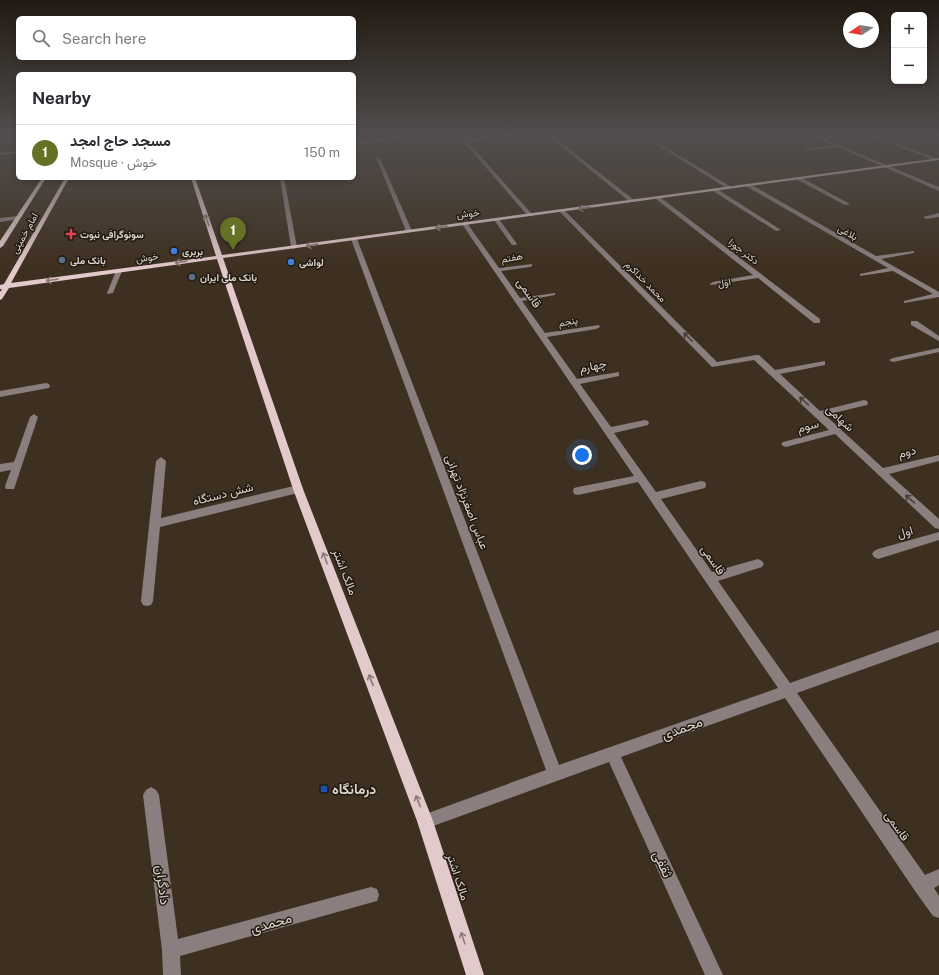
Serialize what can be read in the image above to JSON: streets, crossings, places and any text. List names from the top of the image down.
{
  "streets": {
    "main road": ["خوش", "امام خمینی", "مالک اشتر"],
    "street": [
      "بلاغی",
      "دکتر جوزا",
      "هفتم",
      "محمد خداکرم",
      "اول",
      "قاسمی",
      "پنجم",
      "چهارم",
      "شهامی",
      "سوم",
      "دوم",
      "شش دستگاه",
      "عباس اصغرنژاد تهرانی",
      "محمدی",
      "ثقفی",
      "دادگران"
    ]
  },
  "crossings": [
    ["خوش", "بلاغی"],
    ["خوش", "امام خمینی"],
    ["خوش", "دکتر جوزا"],
    ["خوش", "محمد خداکرم"],
    ["خوش", "قاسمی"],
    ["خوش", "عباس اصغرنژاد تهرانی"],
    ["خوش", "مالک اشتر"],
    ["دکتر جوزا", "اول"],
    ["هفتم", "قاسمی"],
    ["محمد خداکرم", "شهامی"],
    ["قاسمی", "پنجم"],
    ["قاسمی", "چهارم"],
    ["قاسمی", "محمدی"],
    ["شهامی", "سوم"],
    ["شهامی", "دوم"],
    ["شش دستگاه", "مالک اشتر"],
    ["عباس اصغرنژاد تهرانی", "محمدی"],
    ["مالک اشتر", "محمدی"],
    ["محمدی", "ثقفی"],
    ["محمدی", "دادگران"]
  ],
  "one_way": [
    "خوش",
    "محمد خداکرم",
    "شهامی",
    "مالک اشتر"
  ],
  "places": {
    "health": ["سونوگرافی نبوت"],
    "other": [
      "بربری",
      "بانک ملی",
      "لواشی",
      "بانک ملی ایران"
    ],
    "transit": ["درمانگاه"]
  },
  "north": "left",
  "page": {
    "map_buttons": ["+", "−"],
    "search": "Search here",
    "heading": "Nearby",
    "list": [
      {
        "mark": "1",
        "name": "مسجد حاج امجد",
        "note": "Mosque · خوش",
        "value": "150 m"
      }
    ],
    "pins": "1"
  }
}
